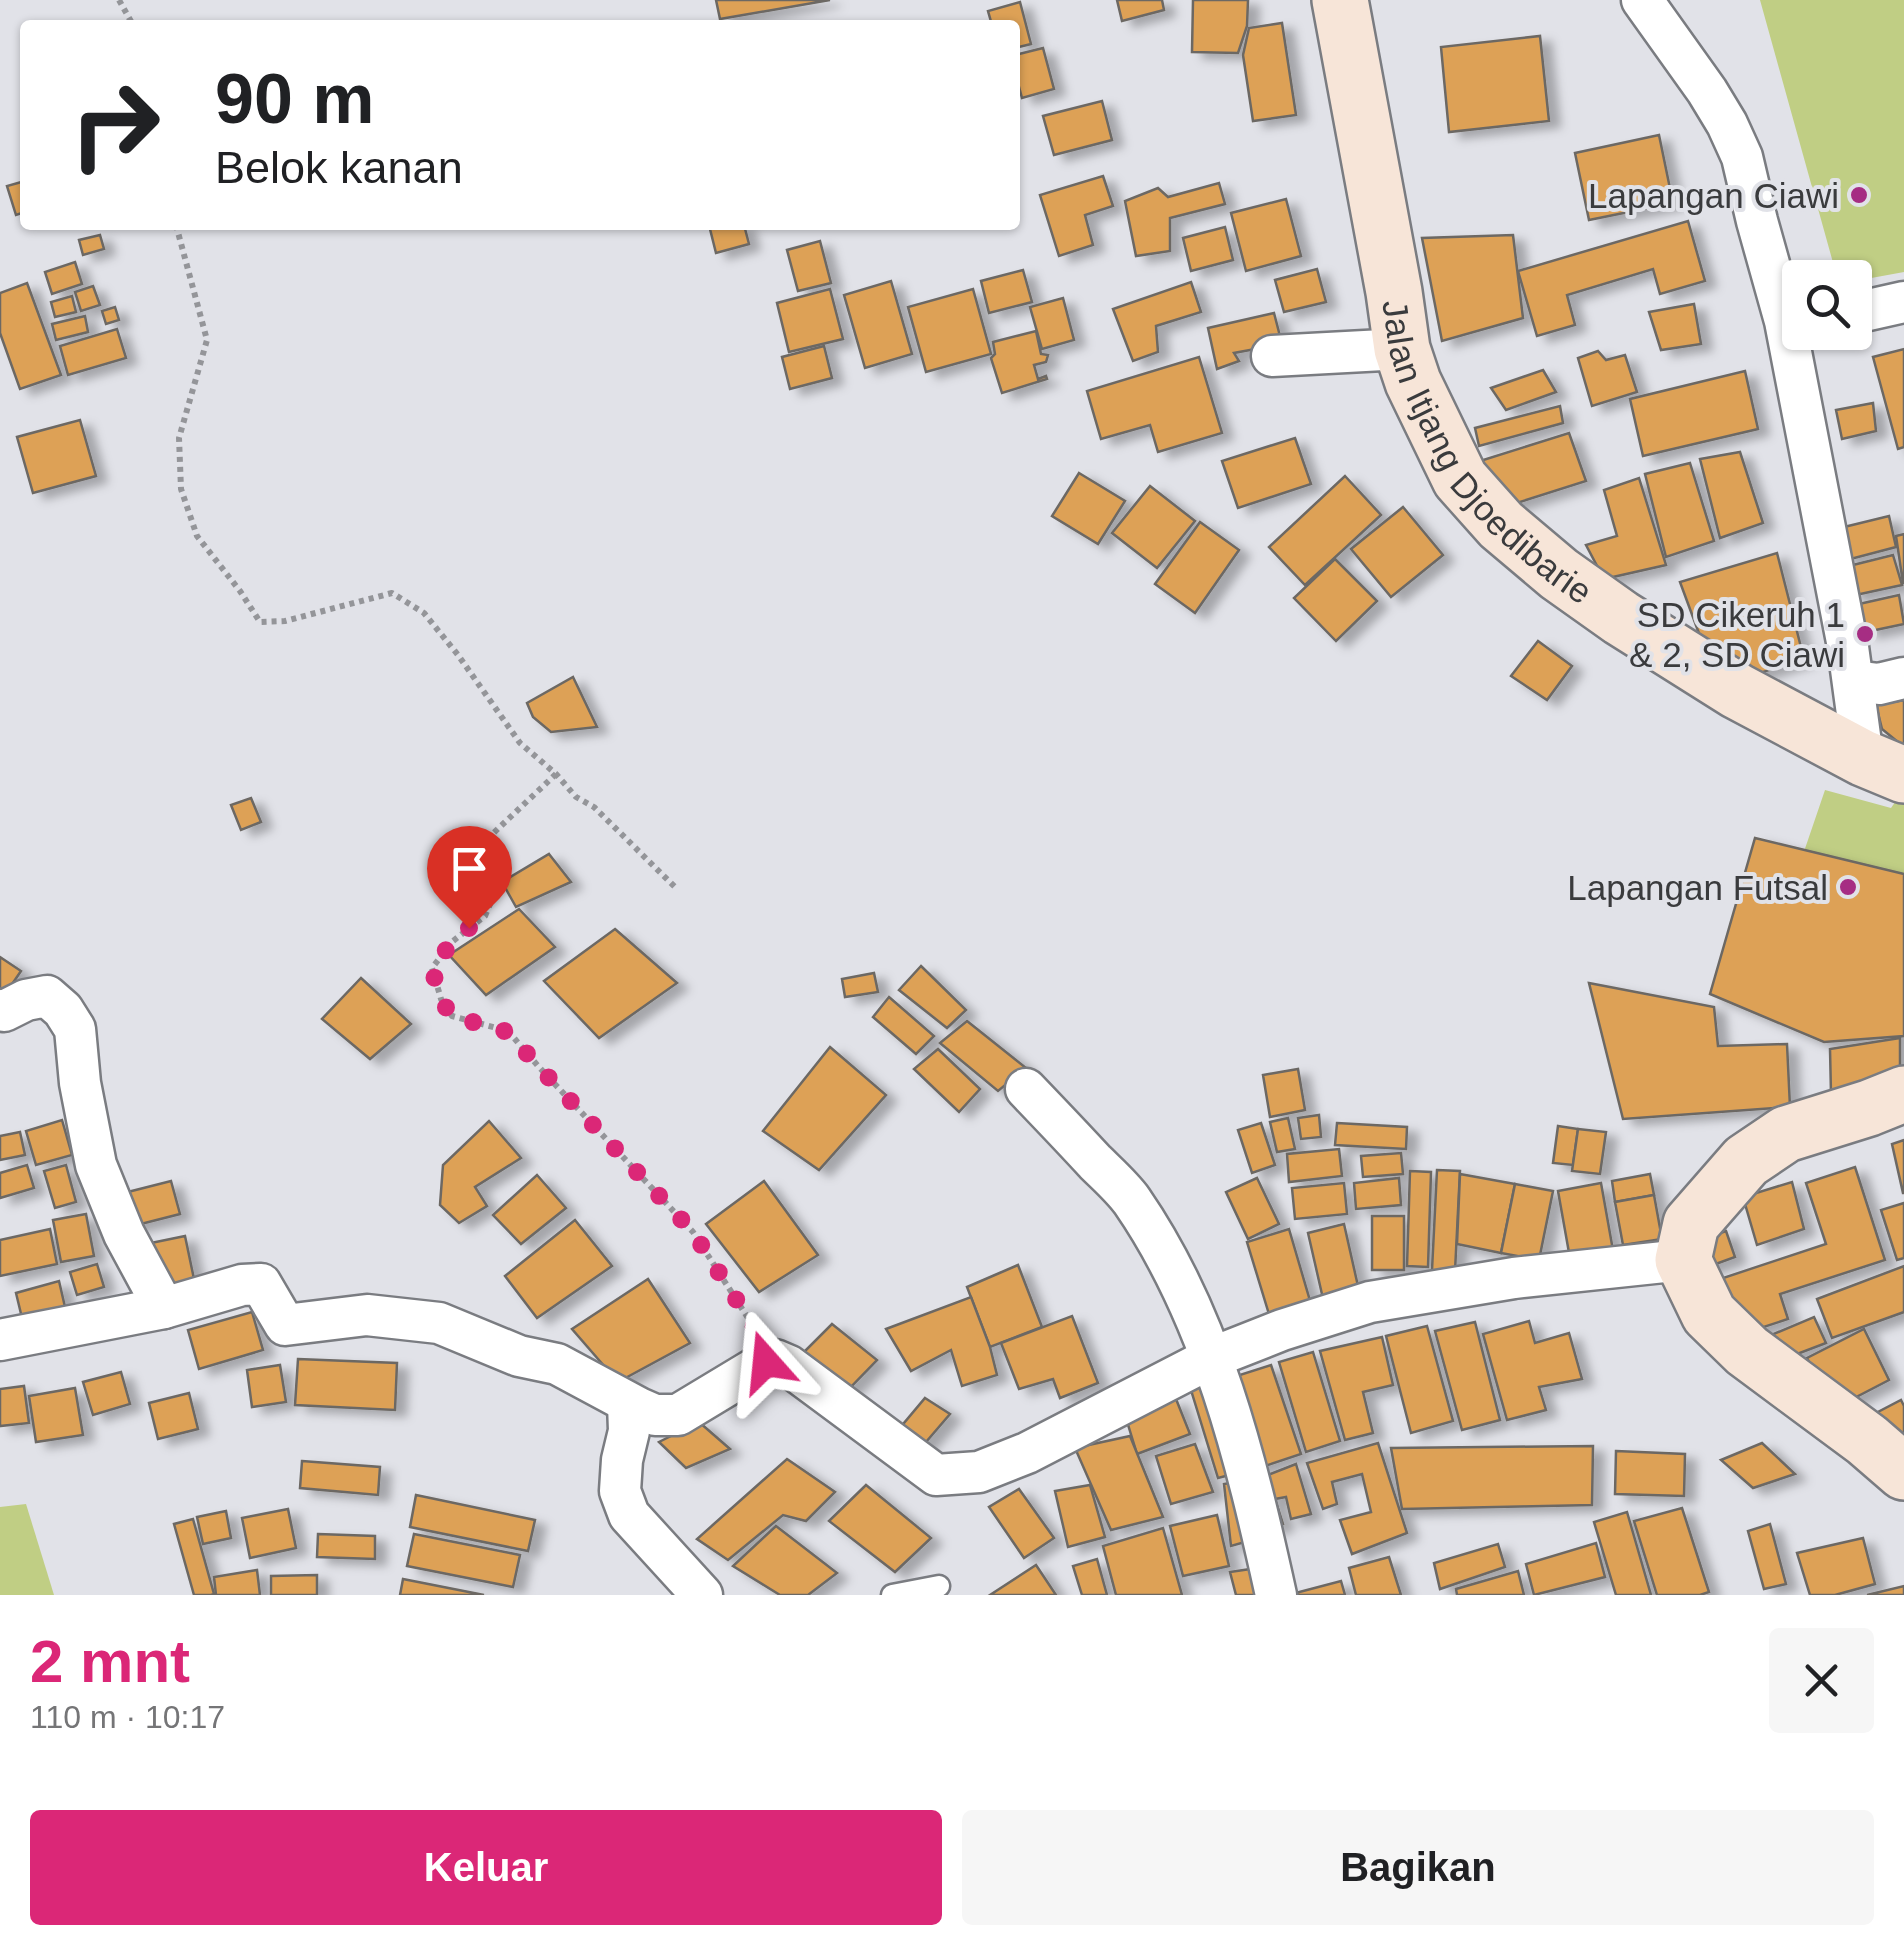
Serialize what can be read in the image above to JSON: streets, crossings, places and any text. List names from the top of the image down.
{
  "streets": {
    "main road": ["Jalan Itjang Djoedibarie"]
  },
  "places": ["Lapangan Ciawi", "SD Cikeruh 1 & 2, SD Ciawi", "Lapangan Futsal"],
  "page": {
    "turn": ["90 m", "Belok kanan"],
    "heading": ["2 mnt", "110 m · 10:17"],
    "buttons": ["Keluar", "Bagikan"]
  }
}
